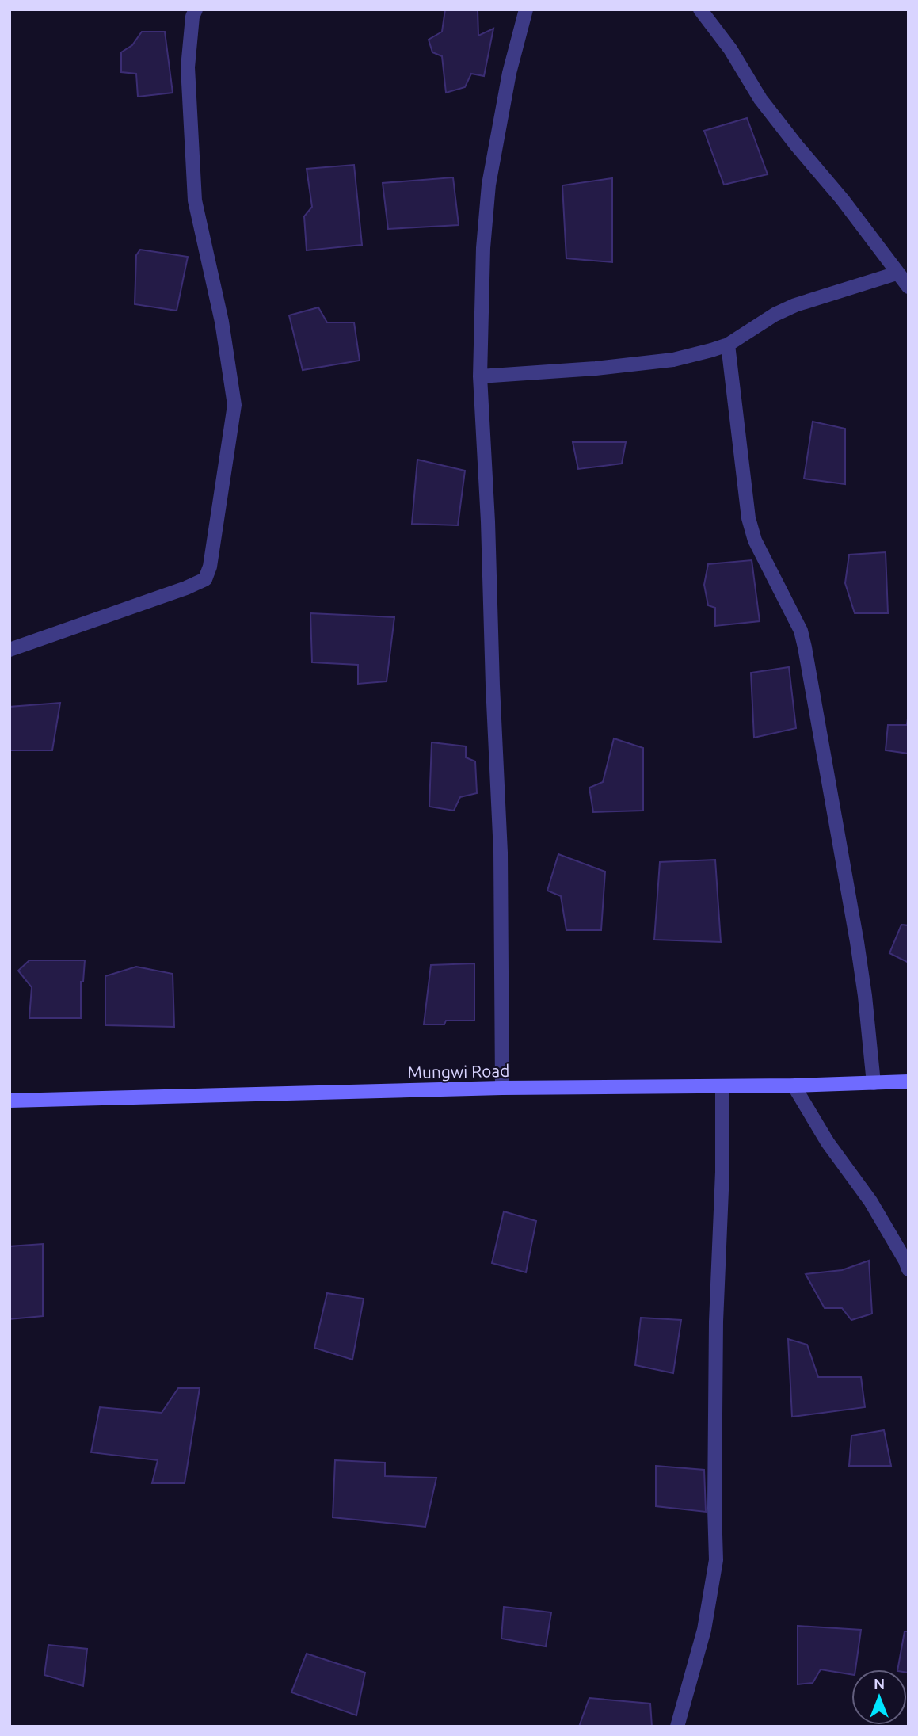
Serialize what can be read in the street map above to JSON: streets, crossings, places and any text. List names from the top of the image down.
{
  "streets": {
    "main road": ["Mungwi Road"]
  },
  "north": "top"
}
